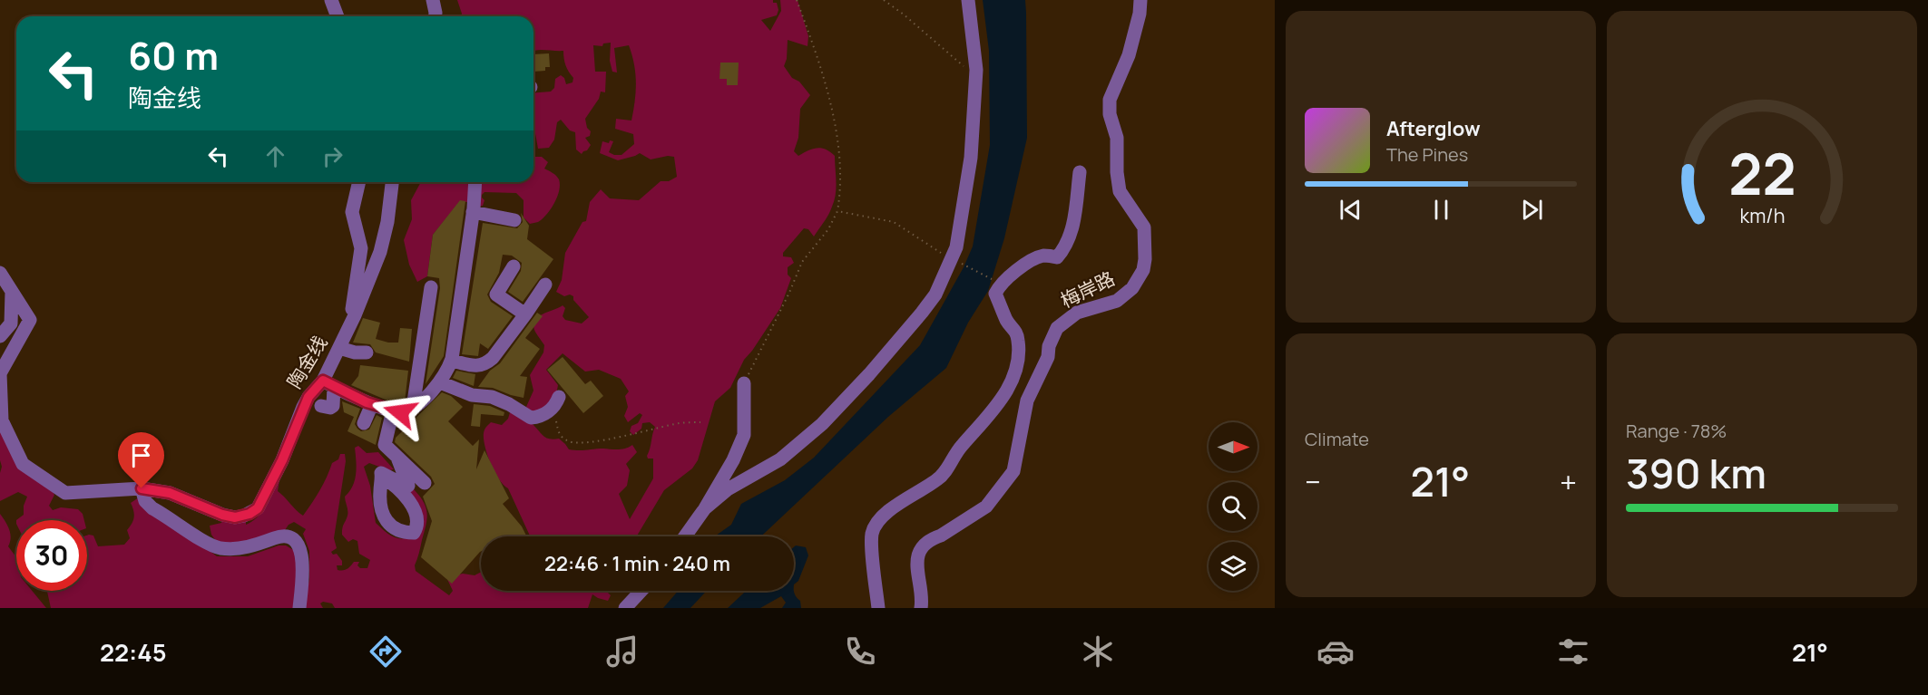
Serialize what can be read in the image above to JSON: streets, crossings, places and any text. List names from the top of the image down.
{
  "streets": {
    "street": ["梅岸路", "陶金线"]
  },
  "north": "right",
  "page": {
    "turn": ["60 m", "陶金线"],
    "song": ["Afterglow", "The Pines"],
    "tile": [
      "Climate",
      ["Range · 78%", "390 km"]
    ],
    "heat": ["−", "21°", "+"],
    "limit": "30",
    "trip": "22:46 · 1 min · 240 m",
    "tabs": ["22:45", "21°"],
    "gauge": ["22", "km/h"]
  }
}
